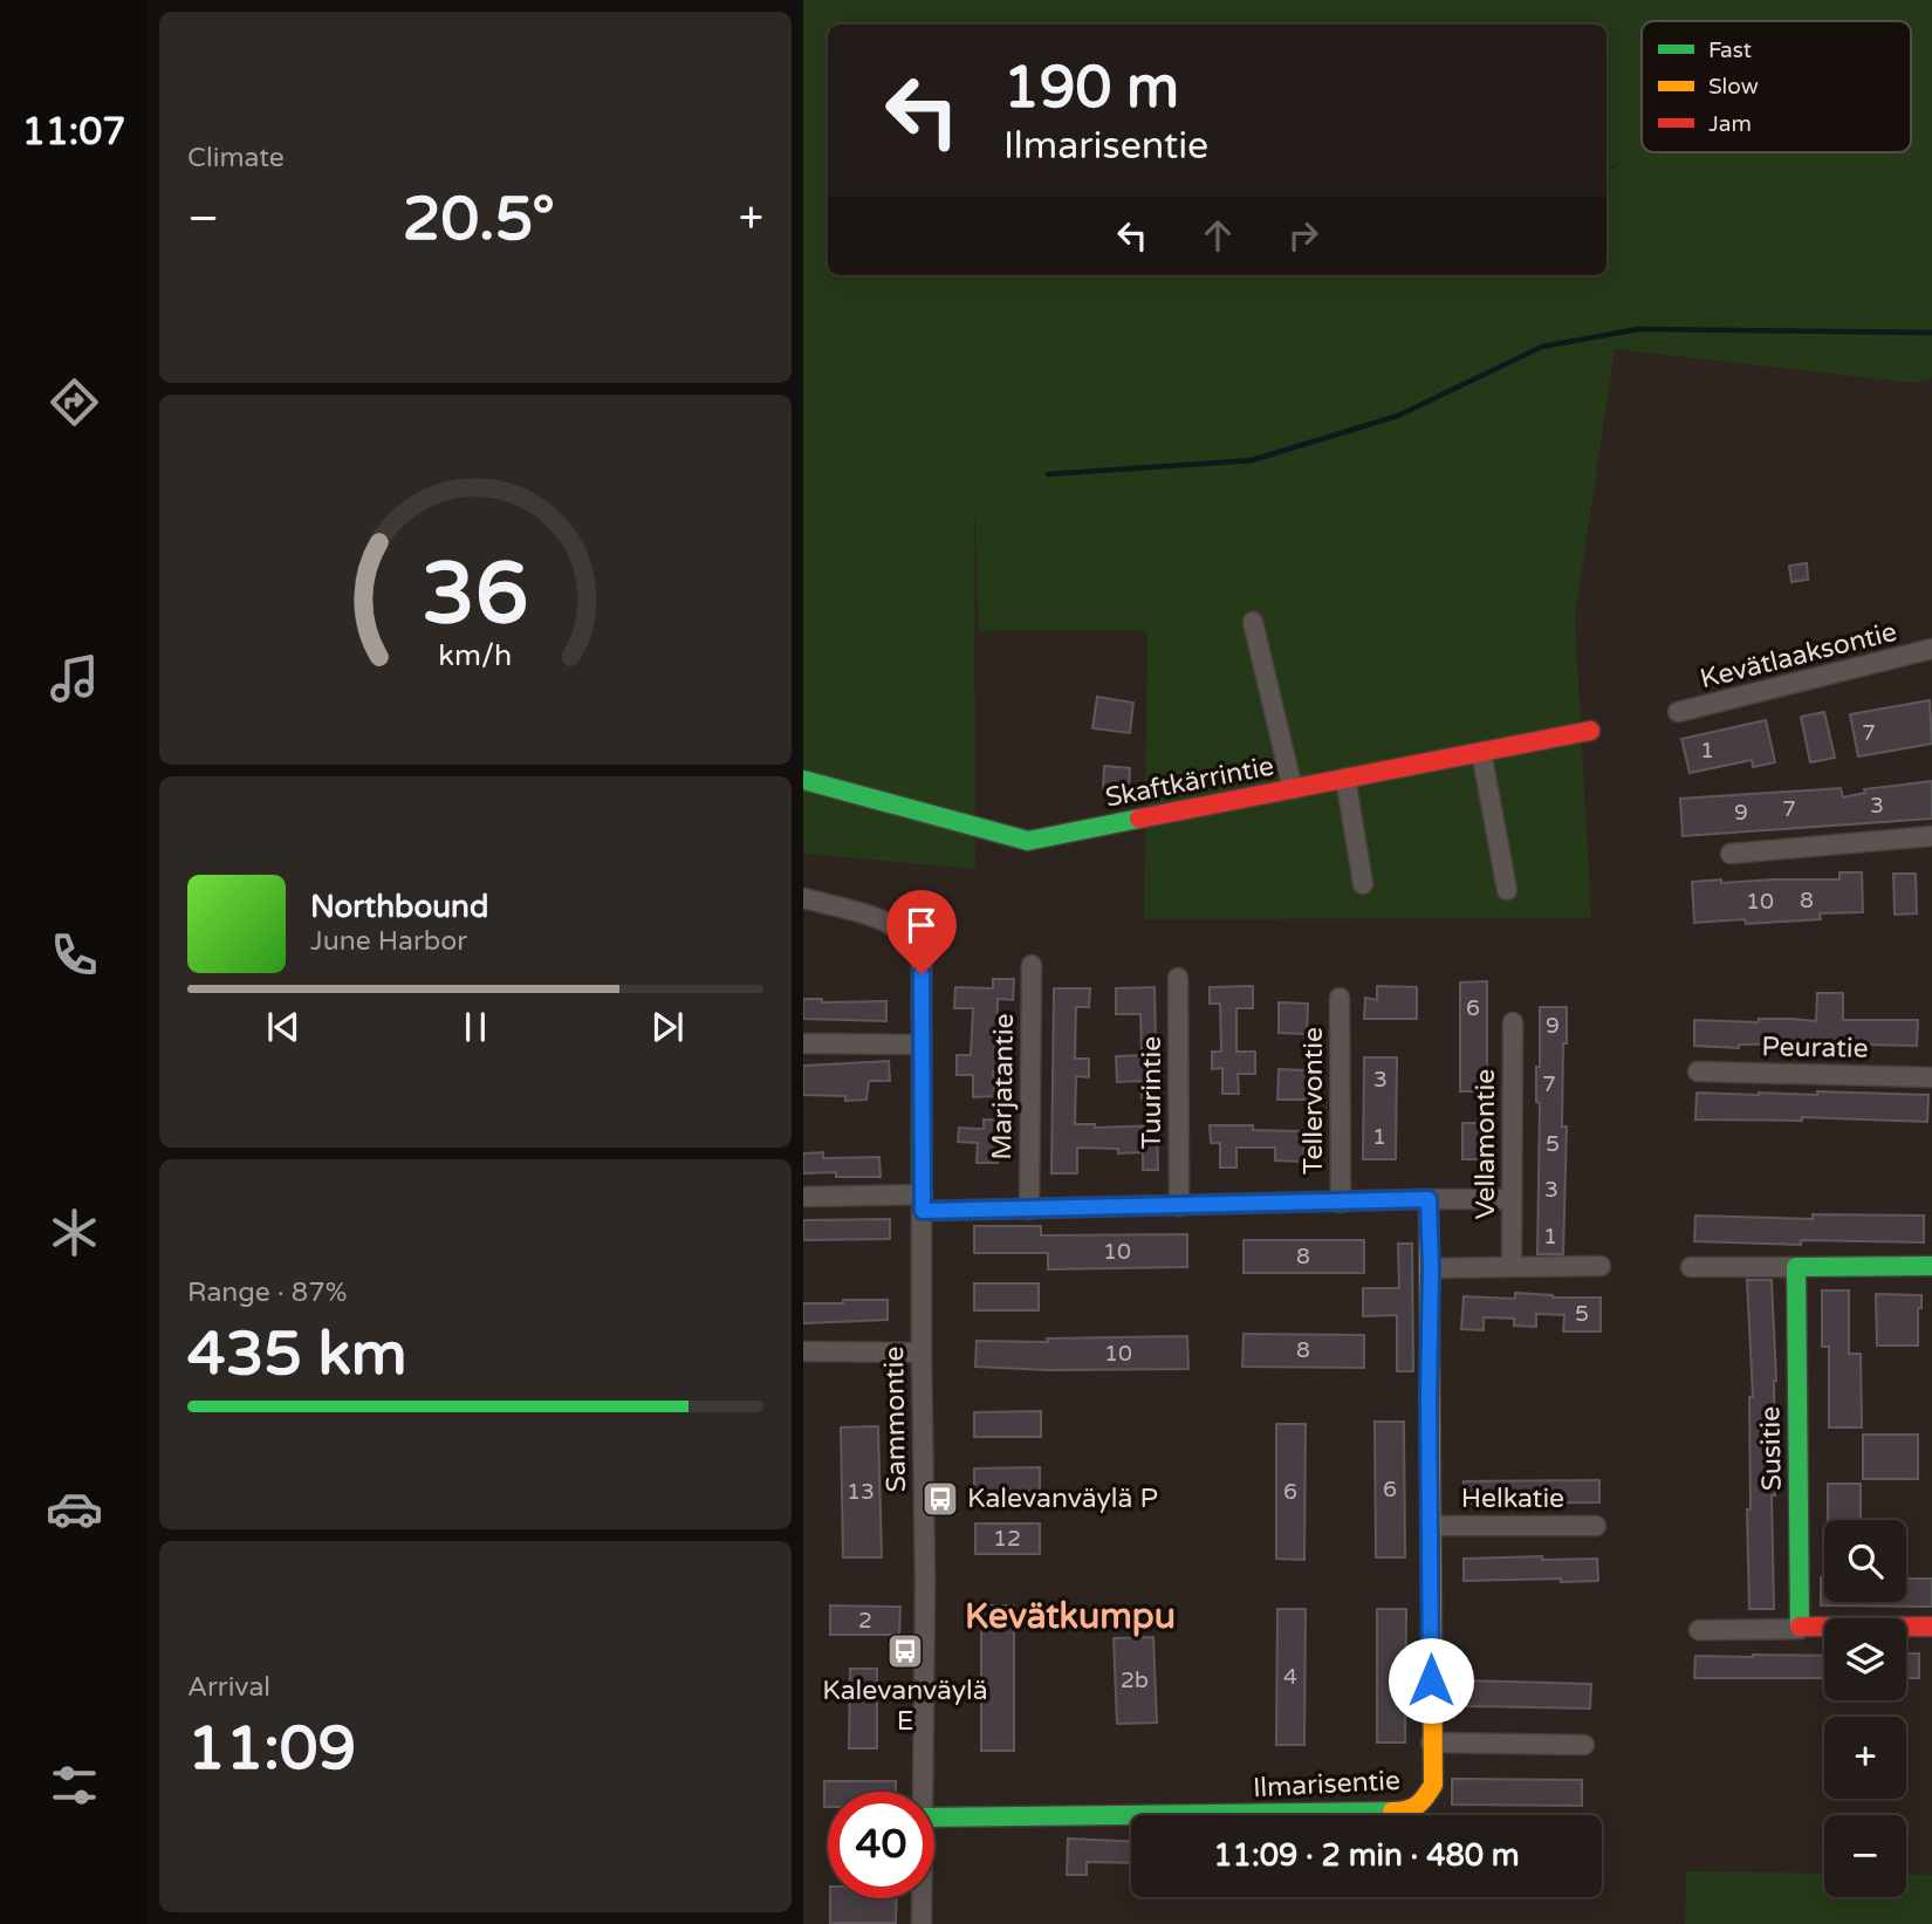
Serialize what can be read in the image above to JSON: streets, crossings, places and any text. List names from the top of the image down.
{
  "streets": {
    "street": [
      "Kevätlaaksontie",
      "Skaftkärrintie",
      "Peuratie",
      "Marjatantie",
      "Tuurintie",
      "Tellervontie",
      "Vellamontie",
      "Sammontie",
      "Susitie",
      "Helkatie",
      "Ilmarisentie"
    ]
  },
  "crossings": [
    ["Helkatie", "Ilmarisentie"]
  ],
  "districts": ["Kevätkumpu"],
  "places": {
    "bus stop": ["Kalevanväylä P", "Kalevanväylä E"]
  },
  "house_numbers": [
    "7",
    "1",
    "3",
    "7",
    "9",
    "8",
    "10",
    "6",
    "9",
    "3",
    "7",
    "1",
    "5",
    "3",
    "1",
    "10",
    "8",
    "5",
    "8",
    "10",
    "6",
    "13",
    "6",
    "12",
    "2",
    "4",
    "2b"
  ],
  "legend": ["Fast", "Slow", "Jam"],
  "page": {
    "tabs": "11:07",
    "tile": [
      "Climate",
      ["Range · 87%", "435 km"],
      ["Arrival", "11:09"]
    ],
    "turn": ["190 m", "Ilmarisentie"],
    "heat": ["−", "20.5°", "+"],
    "song": ["Northbound", "June Harbor"],
    "map_buttons": ["+", "−"],
    "limit": "40",
    "trip": "11:09 · 2 min · 480 m",
    "gauge": ["36", "km/h"]
  }
}
